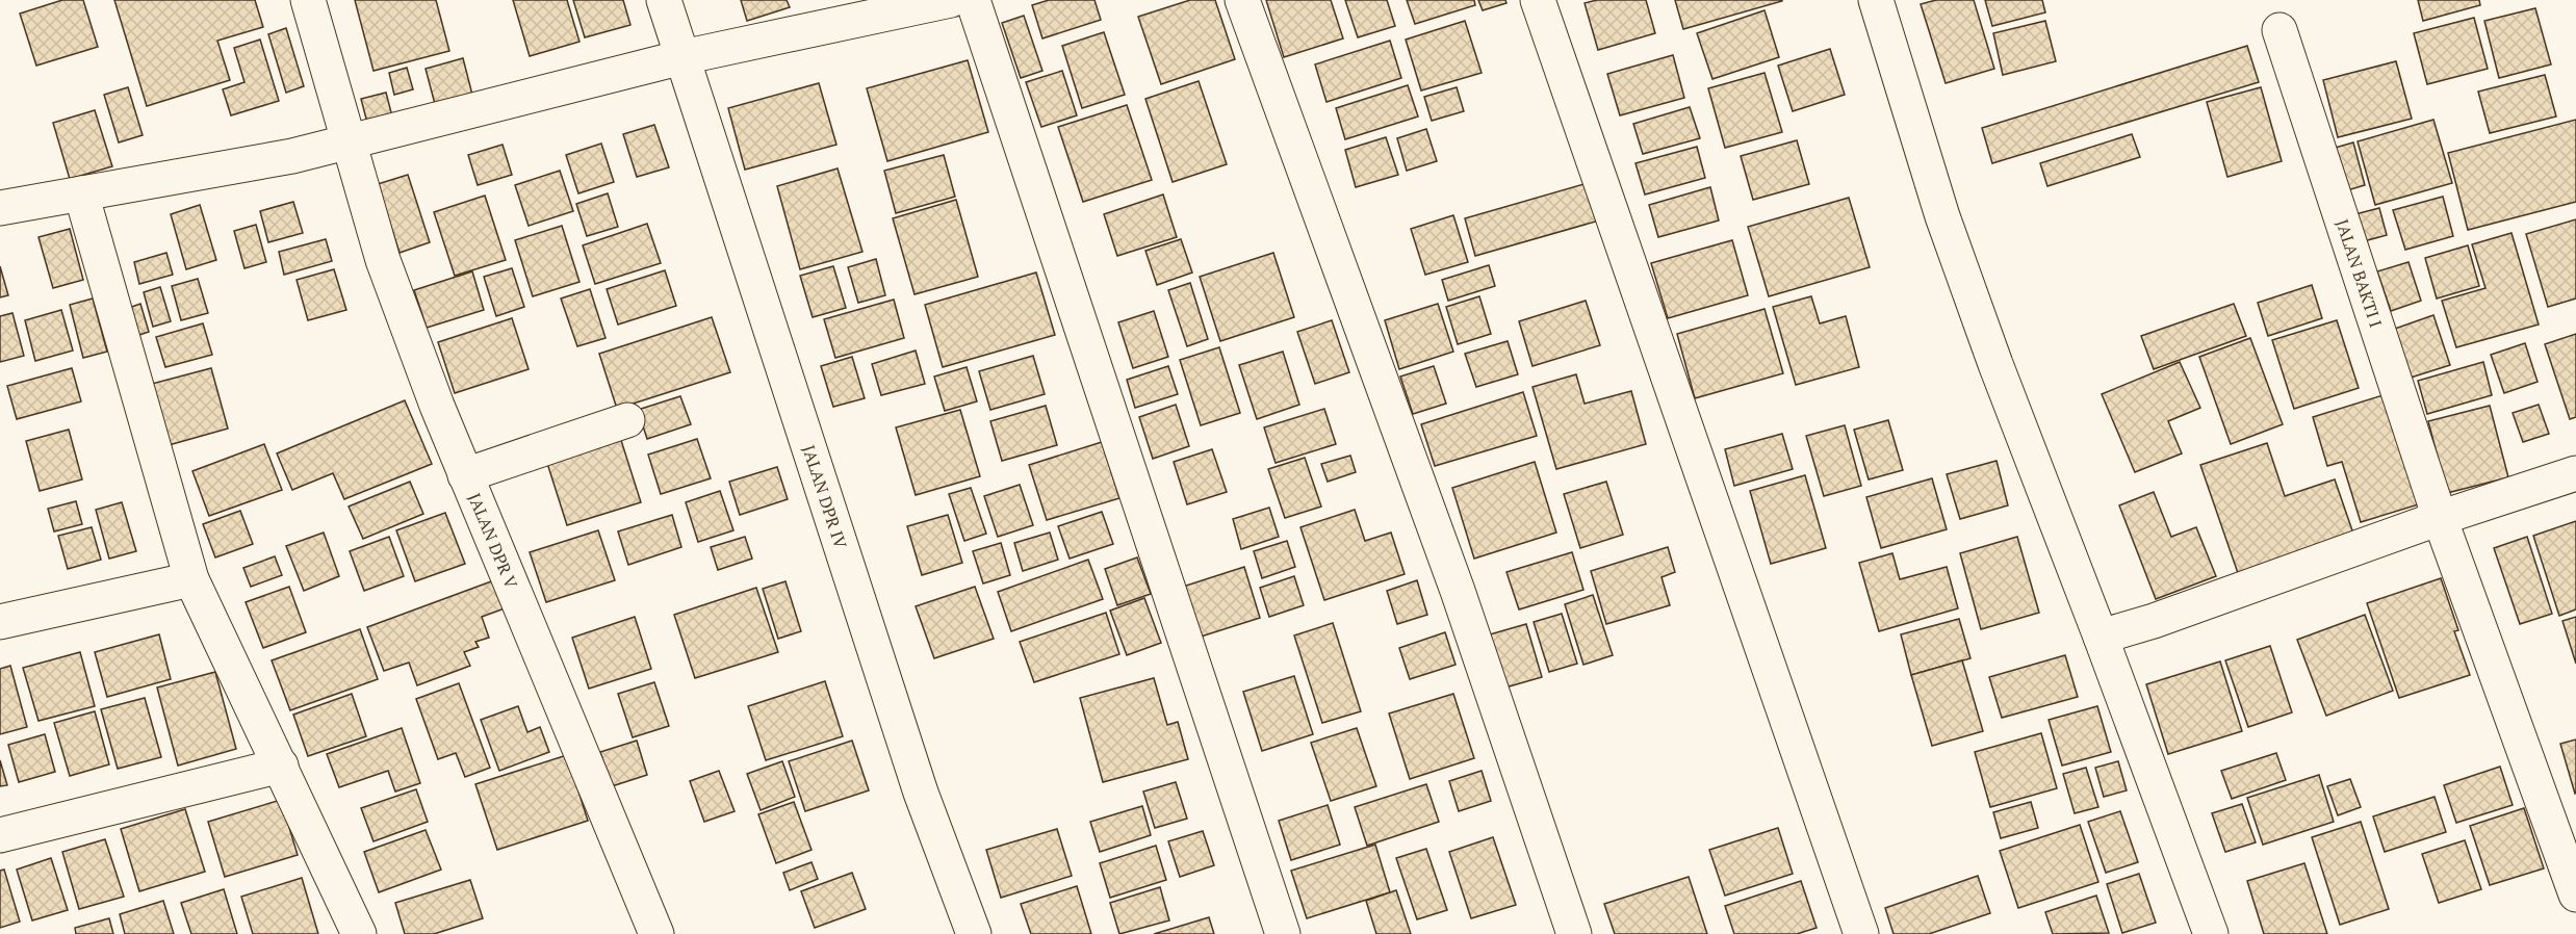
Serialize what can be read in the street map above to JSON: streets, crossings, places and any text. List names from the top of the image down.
{
  "streets": {
    "street": ["JALAN BAKTI I", "JALAN DPR IV", "JALAN DPR V"]
  }
}
